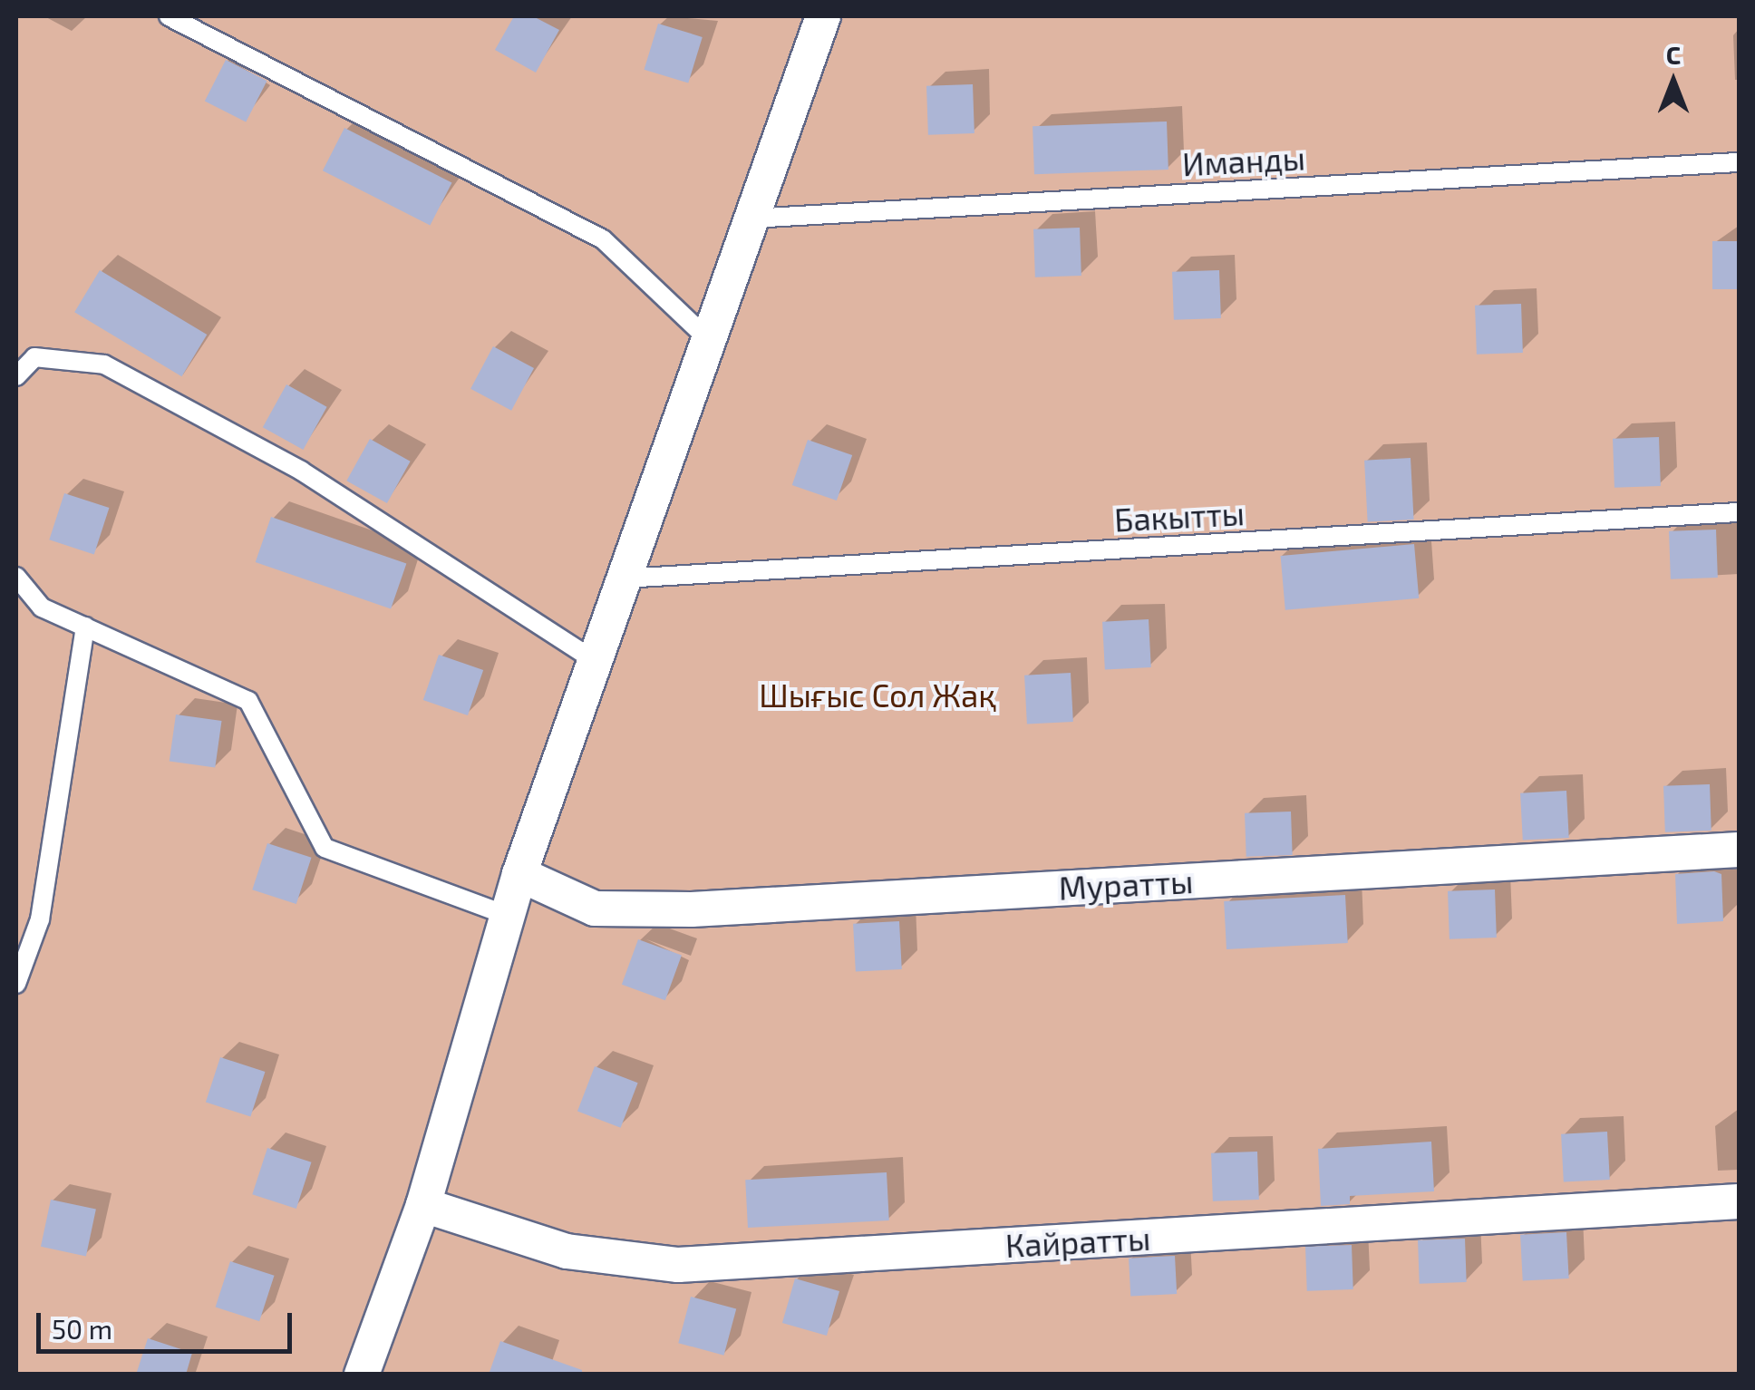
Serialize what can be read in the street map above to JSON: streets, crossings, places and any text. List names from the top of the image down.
{
  "streets": {
    "street": ["Муратты", "Кайратты"],
    "lane": ["Иманды", "Бакытты"]
  },
  "parks": ["Шығыс Сол Жақ"],
  "scale_bar": "50 m",
  "north": "top"
}
